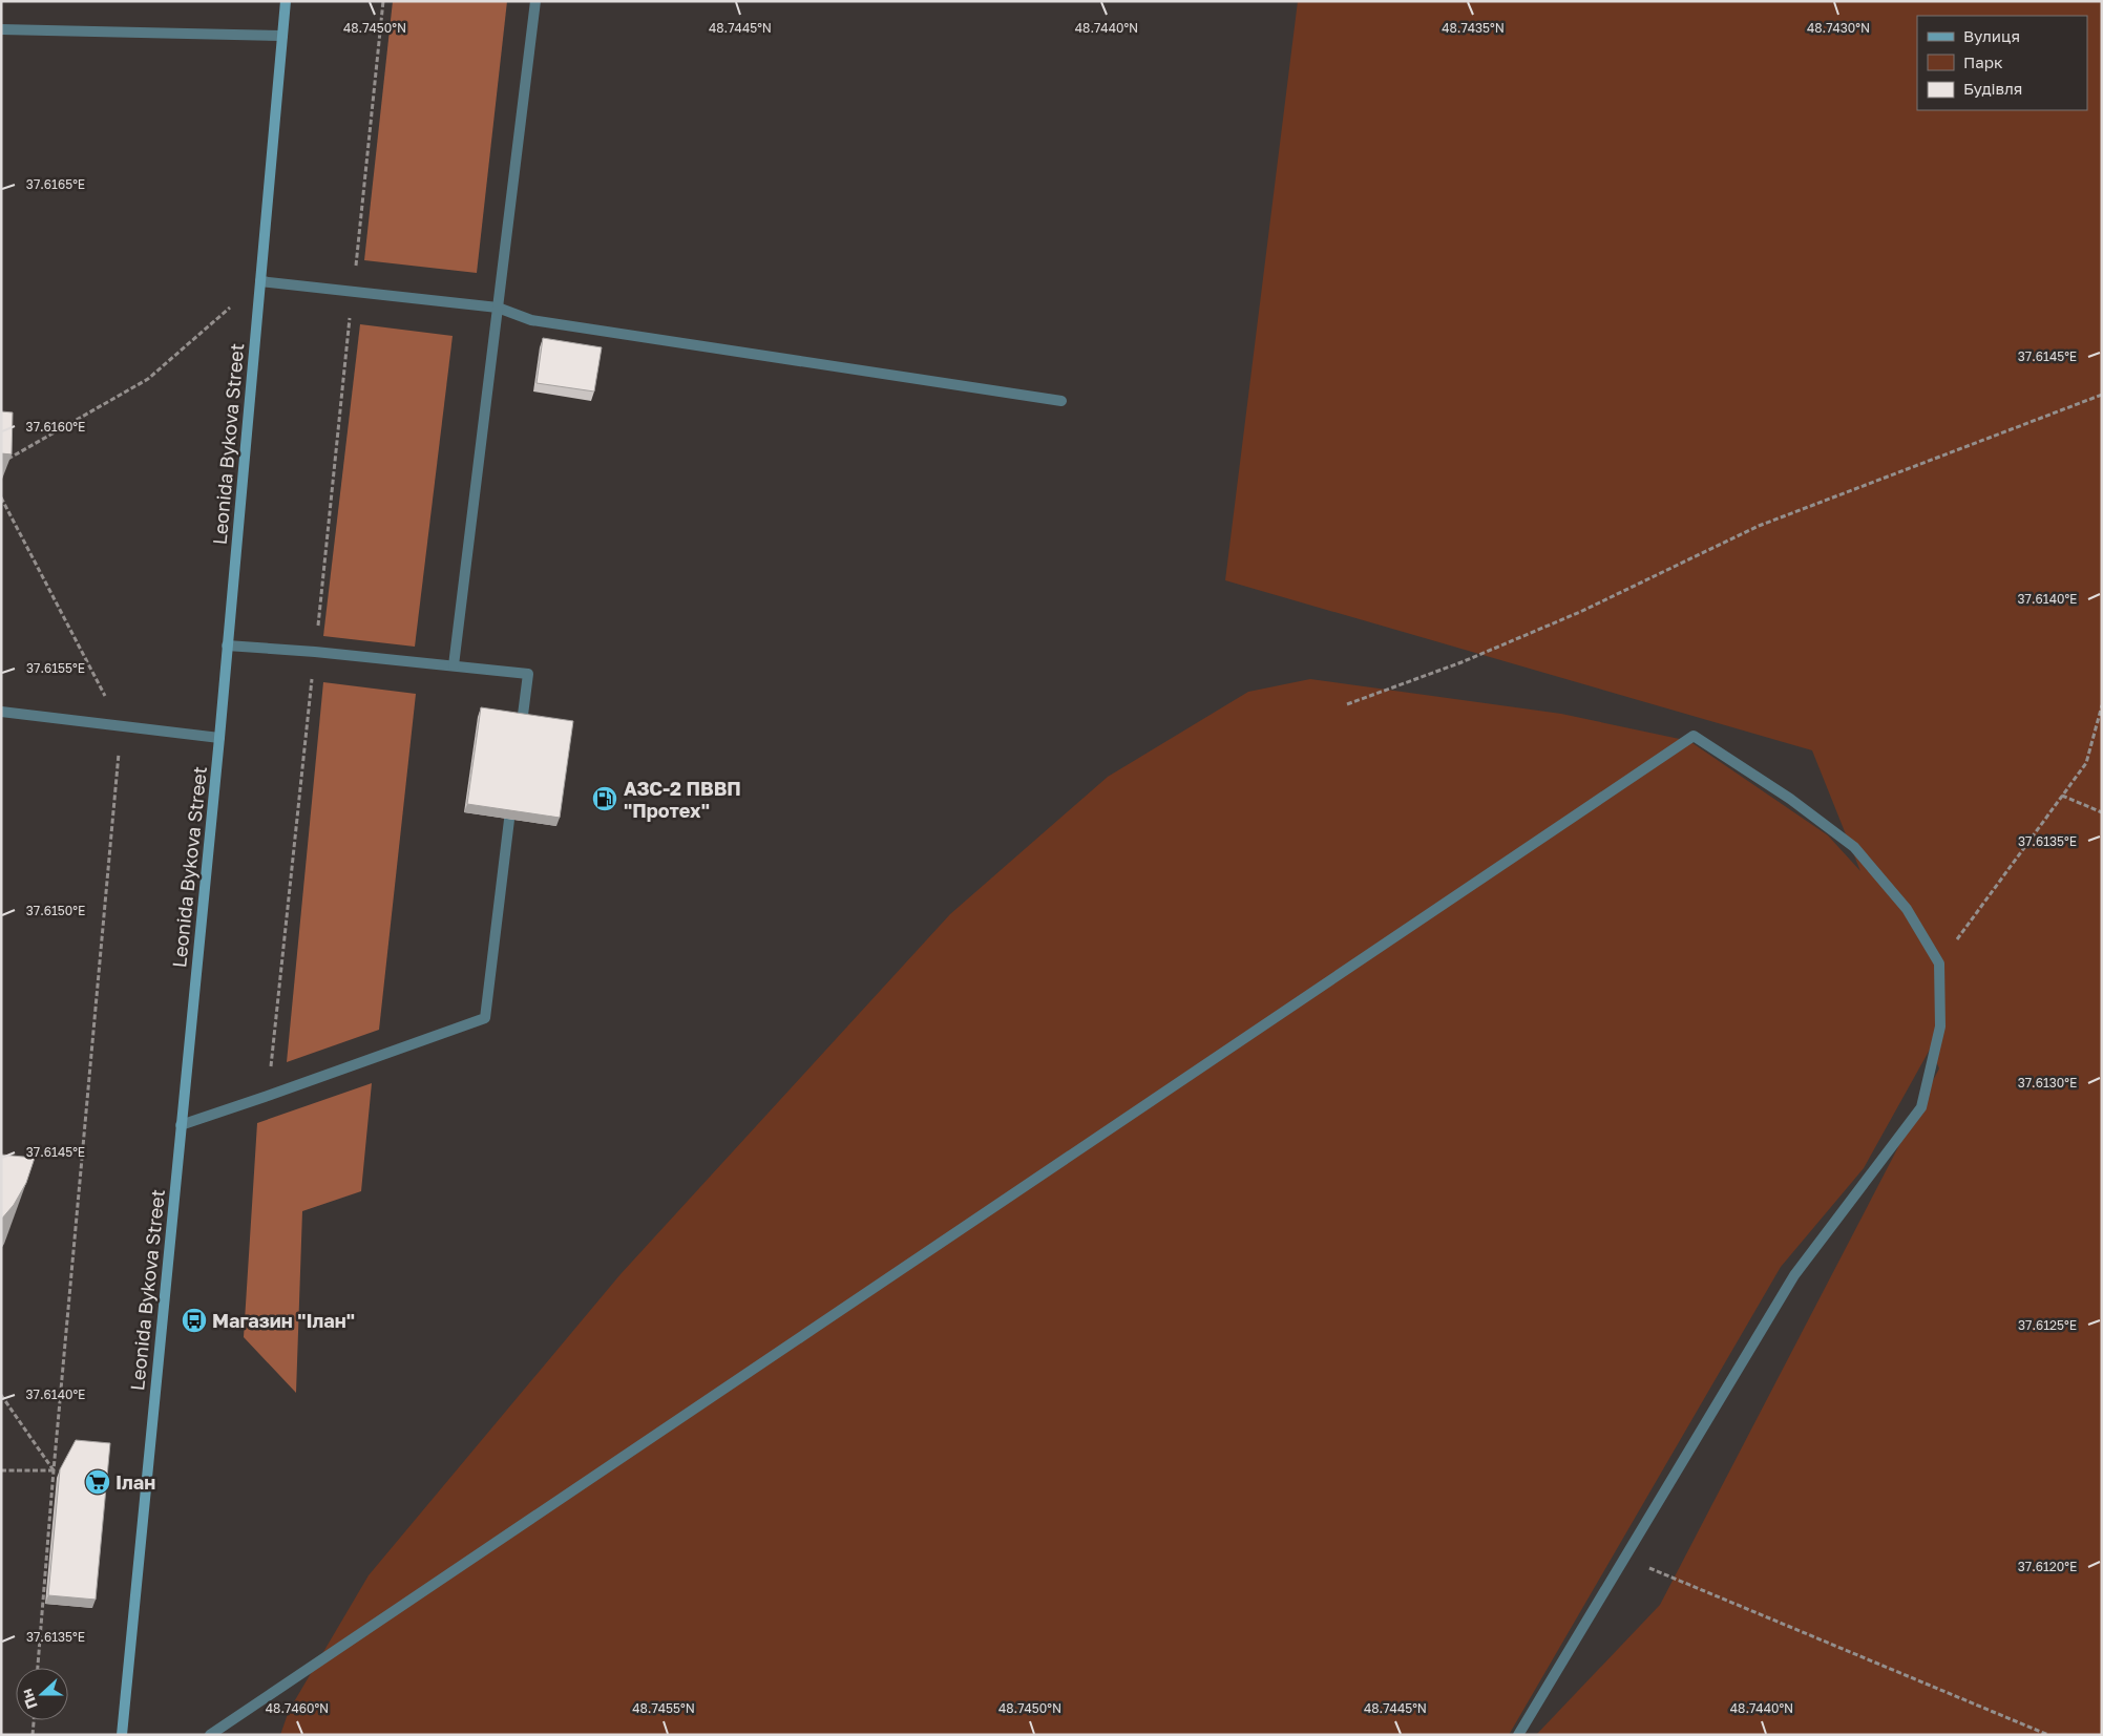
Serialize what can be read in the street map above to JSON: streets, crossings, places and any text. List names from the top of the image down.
{
  "streets": {
    "street": ["Leonida Bykova Street"]
  },
  "places": {
    "fuel station": ["АЗС-2 ПВВП \"Протех\""],
    "bus stop": ["Магазин \"Ілан\""],
    "supermarket": ["Ілан"]
  },
  "legend": ["Вулиця", "Парк", "Будівля"],
  "north": "left",
  "coordinates": [
    "48.7450°N",
    "48.7445°N",
    "48.7440°N",
    "48.7435°N",
    "48.7430°N",
    "37.6165°E",
    "37.6145°E",
    "37.6160°E",
    "37.6140°E",
    "37.6155°E",
    "37.6135°E",
    "37.6150°E",
    "37.6130°E",
    "37.6125°E",
    "37.6120°E",
    "48.7460°N",
    "48.7455°N"
  ]
}
